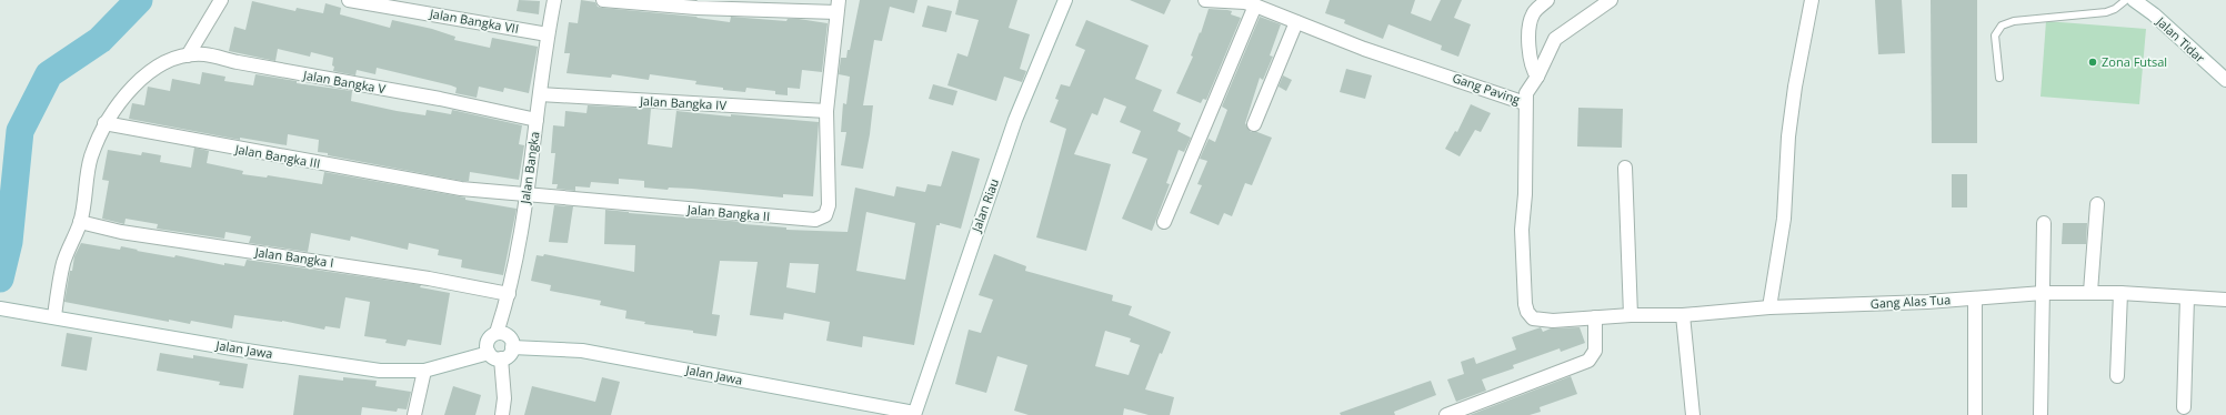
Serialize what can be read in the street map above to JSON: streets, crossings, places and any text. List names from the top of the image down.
{
  "streets": {
    "street": [
      "Jalan Bangka VII",
      "Jalan Tidar",
      "Jalan Bangka V",
      "Gang Paving",
      "Jalan Bangka IV",
      "Jalan Bangka III",
      "Jalan Bangka",
      "Jalan Riau",
      "Jalan Bangka II",
      "Jalan Bangka I",
      "Gang Alas Tua",
      "Jalan Jawa"
    ]
  },
  "crossings": [
    ["Jalan Bangka VII", "Jalan Bangka"],
    ["Jalan Bangka V", "Jalan Bangka III"],
    ["Jalan Bangka V", "Jalan Bangka"],
    ["Gang Paving", "Gang Alas Tua"],
    ["Jalan Bangka IV", "Jalan Bangka"],
    ["Jalan Bangka IV", "Jalan Bangka II"],
    ["Jalan Bangka III", "Jalan Bangka"],
    ["Jalan Bangka III", "Jalan Bangka II"],
    ["Jalan Bangka", "Jalan Bangka II"],
    ["Jalan Bangka", "Jalan Bangka I"],
    ["Jalan Bangka", "Jalan Jawa"],
    ["Jalan Riau", "Jalan Jawa"]
  ],
  "places": ["Zona Futsal"]
}
